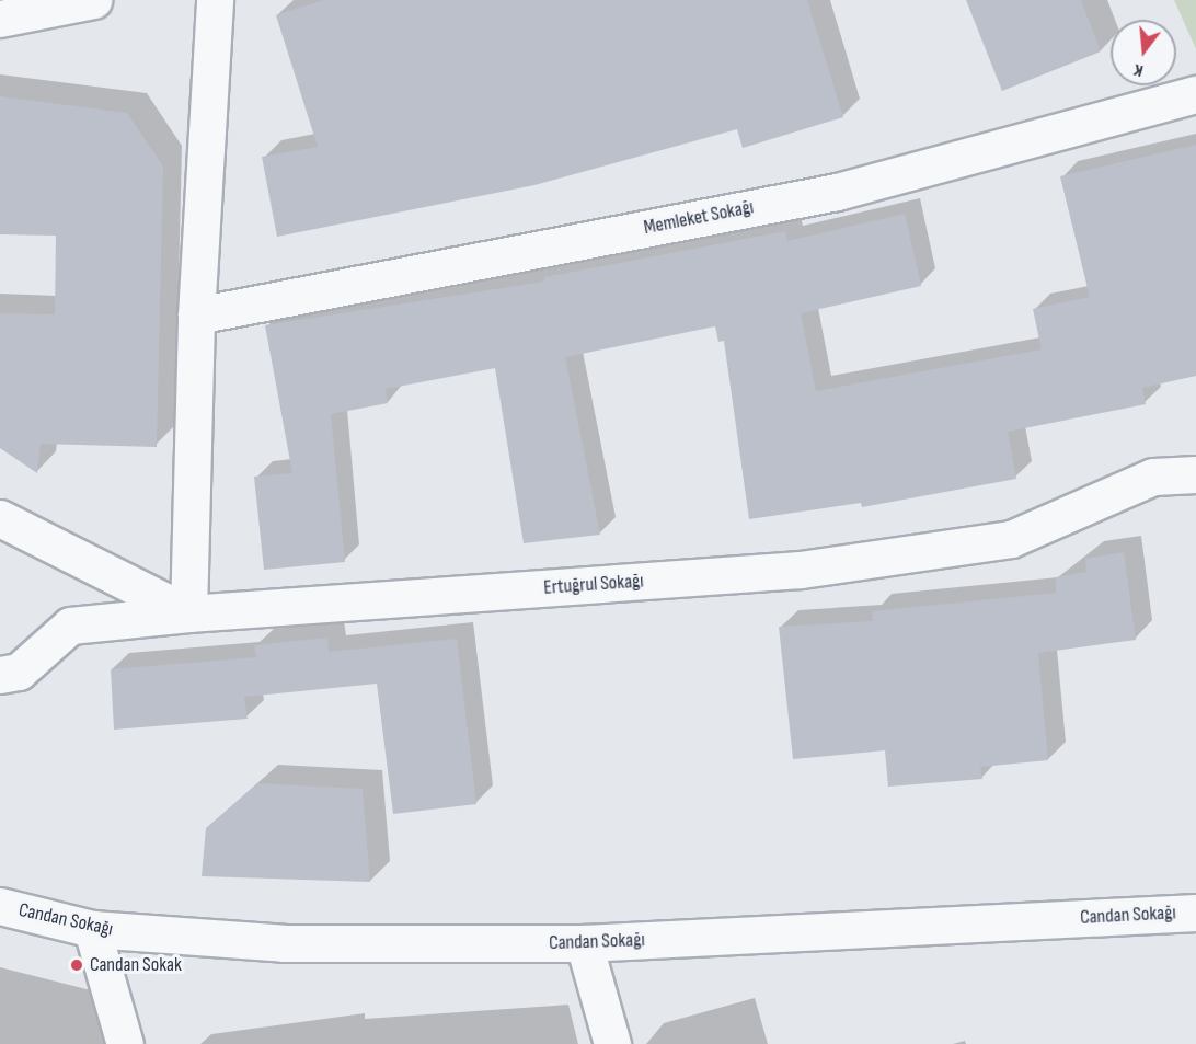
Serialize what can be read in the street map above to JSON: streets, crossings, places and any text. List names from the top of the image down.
{
  "streets": {
    "street": ["Memleket Sokağı", "Ertuğrul Sokağı", "Candan Sokağı"]
  },
  "places": ["Candan Sokak"],
  "north": "bottom"
}
